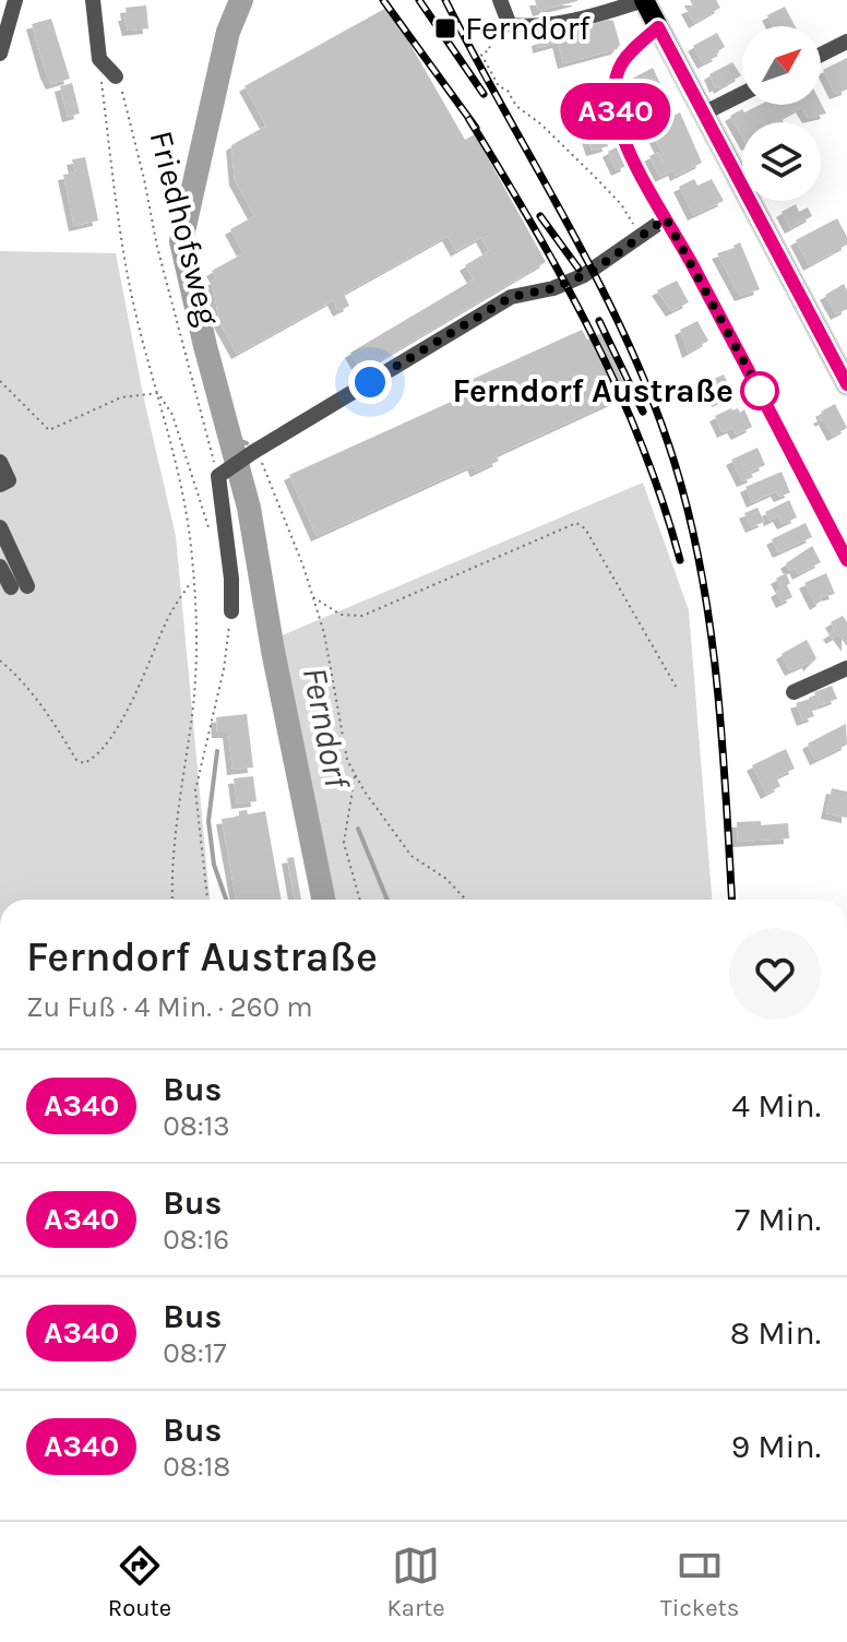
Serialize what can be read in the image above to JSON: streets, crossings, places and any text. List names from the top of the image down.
{
  "streets": {
    "path": ["Friedhofsweg"]
  },
  "water": ["Ferndorf"],
  "places": {
    "transit": ["Ferndorf"],
    "other": ["Ferndorf Austraße"]
  },
  "lines": ["bus line A340"],
  "north": "top right",
  "page": {
    "on_map": "A340",
    "heading": ["Ferndorf Austraße", "Zu Fuß · 4 Min. · 260 m"],
    "list": [
      {
        "mark": "A340",
        "name": "Bus",
        "note": "08:13",
        "value": "4 Min."
      },
      {
        "mark": "A340",
        "name": "Bus",
        "note": "08:16",
        "value": "7 Min."
      },
      {
        "mark": "A340",
        "name": "Bus",
        "note": "08:17",
        "value": "8 Min."
      },
      {
        "mark": "A340",
        "name": "Bus",
        "note": "08:18",
        "value": "9 Min."
      }
    ],
    "tabs": ["Route", "Karte", "Tickets"]
  }
}
